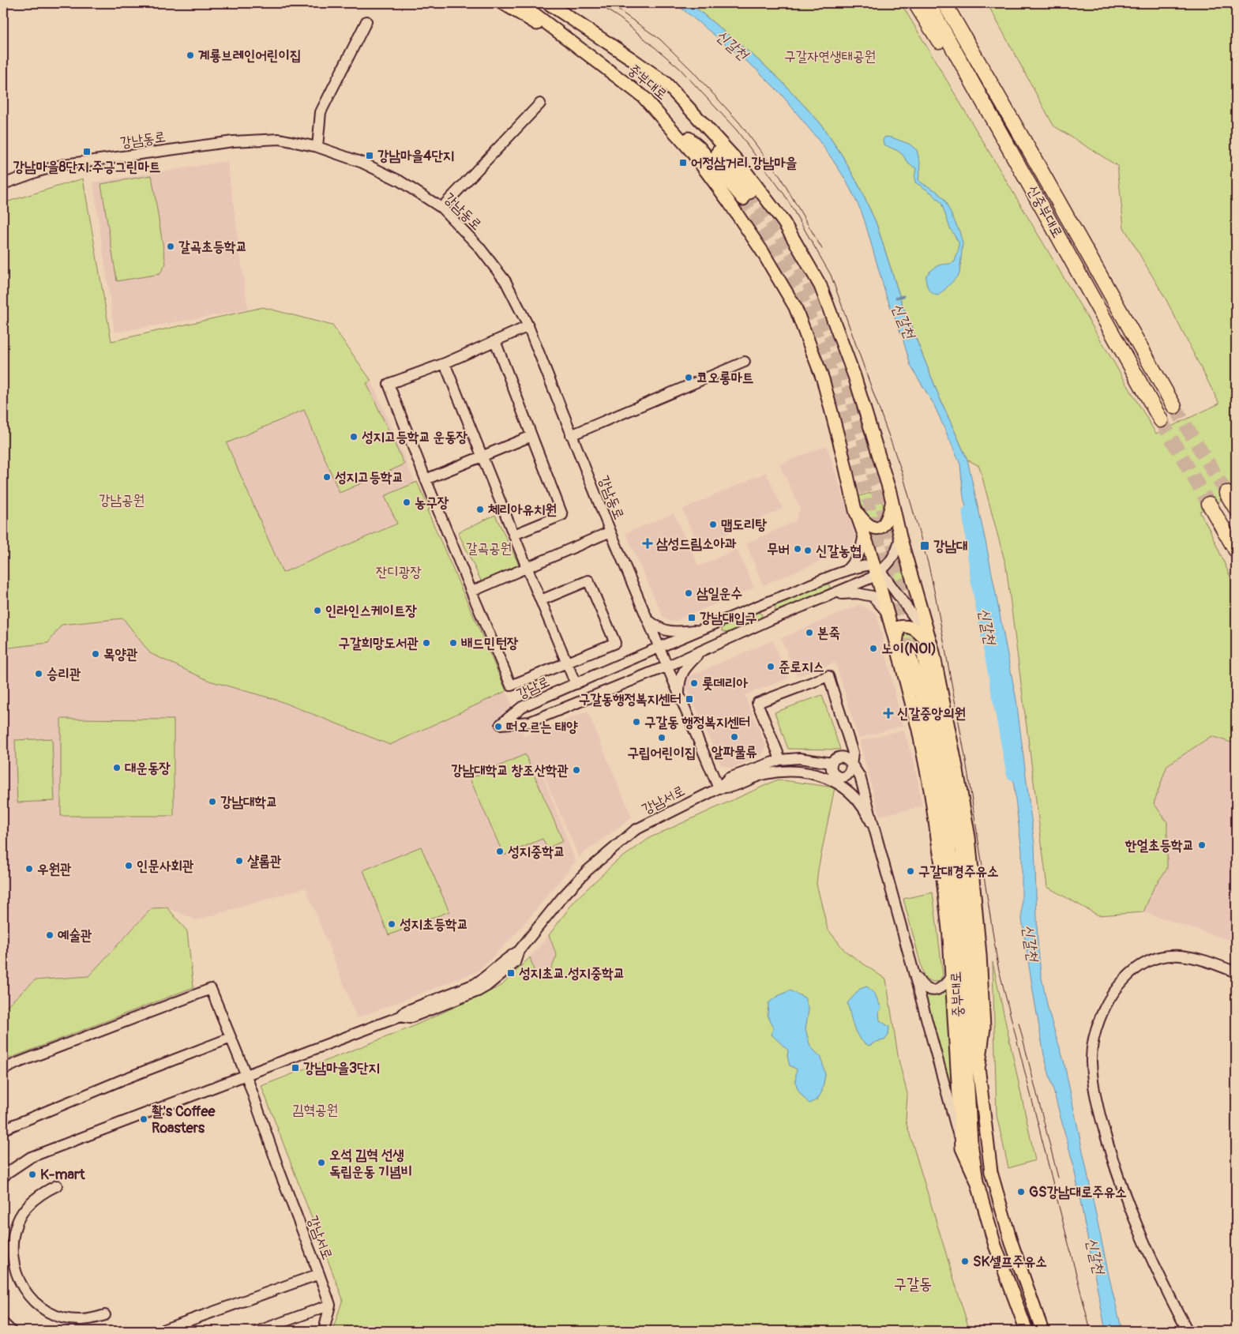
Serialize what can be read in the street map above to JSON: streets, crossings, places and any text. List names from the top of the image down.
{
  "streets": {
    "highway": ["신중부대로"],
    "main road": ["중부대로"],
    "street": ["강남동로", "강남로", "강남서로"]
  },
  "crossings": [
    ["강남동로", "강남로"]
  ],
  "districts": ["구갈동"],
  "water": ["신갈천"],
  "parks": [
    "구갈자연생태공원",
    "강남공원",
    "갈곡공원",
    "잔디광장",
    "김혁공원"
  ],
  "places": {
    "other": [
      "계룡브레인어린이집",
      "갈곡초등학교",
      "코오롱마트",
      "성지고등학교 운동장",
      "성지고등학교",
      "농구장",
      "체리아유치원",
      "맵도리탕",
      "무버",
      "신갈농협",
      "삼일운수",
      "인라인스케이트장",
      "본죽",
      "구갈희망도서관",
      "배드민턴장",
      "노이(NOI)",
      "목양관",
      "준로지스",
      "승리관",
      "롯데리아",
      "구갈동 행정복지센터",
      "떠오르는 태양",
      "알파물류",
      "구립어린이집",
      "대운동장",
      "강남대학교 창조산학관",
      "강남대학교",
      "한얼초등학교",
      "성지중학교",
      "샬롬관",
      "인문사회관",
      "우원관",
      "구갈대경주유소",
      "성지초등학교",
      "예술관",
      "촬's Coffee Roasters",
      "오석 김혁 선생 독립운동 기념비",
      "K-mart",
      "GS강남대로주유소",
      "SK셀프주유소"
    ],
    "transit": [
      "강남마을8단지.주긍그린마트",
      "강남마을4단지",
      "어정삼거리.강남마을",
      "강남대",
      "강남대입구",
      "구갈동행정복지센터",
      "성지초교.성지중학교",
      "강남마을3단지"
    ],
    "health": ["삼성드림소아과", "신갈중앙의원"]
  }
}
